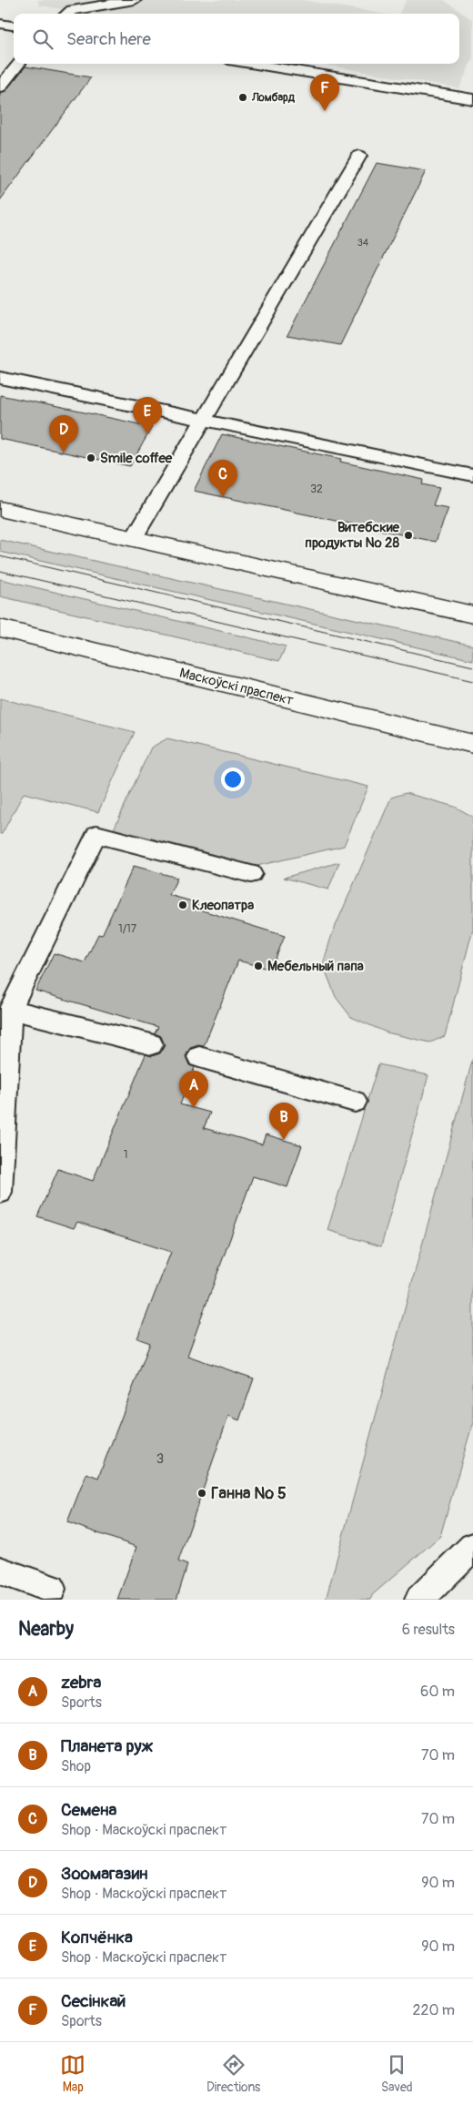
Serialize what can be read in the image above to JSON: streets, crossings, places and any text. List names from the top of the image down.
{
  "streets": {
    "main road": ["Маскоўскі праспект"]
  },
  "places": [
    "Ломбард",
    "Smile coffee",
    "Витебские продукты № 28",
    "Клеопатра",
    "Мебельный папа",
    "Ганна № 5"
  ],
  "house_numbers": [
    "34",
    "32",
    "1/17",
    "1",
    "3"
  ],
  "page": {
    "search": "Search here",
    "pins": [
      "F",
      "E",
      "D",
      "C",
      "A",
      "B"
    ],
    "heading": ["Nearby", "6 results"],
    "list": [
      {
        "mark": "A",
        "name": "zebra",
        "note": "Sports",
        "value": "60 m"
      },
      {
        "mark": "B",
        "name": "Планета руж",
        "note": "Shop",
        "value": "70 m"
      },
      {
        "mark": "C",
        "name": "Семена",
        "note": "Shop · Маскоўскі праспект",
        "value": "70 m"
      },
      {
        "mark": "D",
        "name": "Зоомагазин",
        "note": "Shop · Маскоўскі праспект",
        "value": "90 m"
      },
      {
        "mark": "E",
        "name": "Копчёнка",
        "note": "Shop · Маскоўскі праспект",
        "value": "90 m"
      },
      {
        "mark": "F",
        "name": "Сесінкай",
        "note": "Sports",
        "value": "220 m"
      }
    ],
    "nav": ["Map", "Directions", "Saved"]
  }
}
